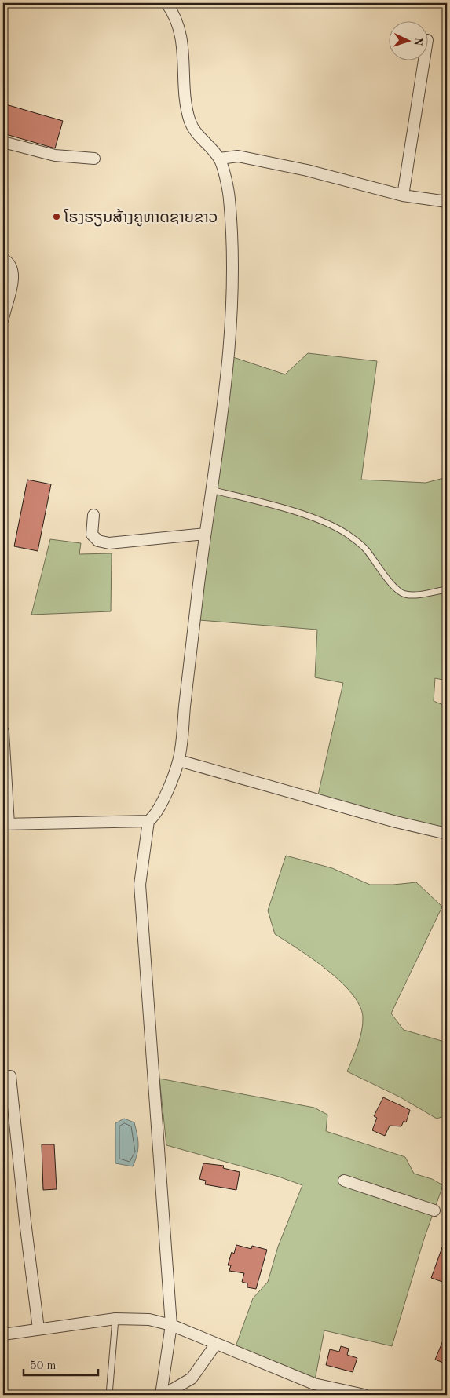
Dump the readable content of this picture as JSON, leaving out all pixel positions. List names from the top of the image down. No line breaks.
{"places":["ໂຮງຮຽນສ້າງຄູຫາດຊາຍຂາວ"],"scale_bar":"50 m","north":"right"}
